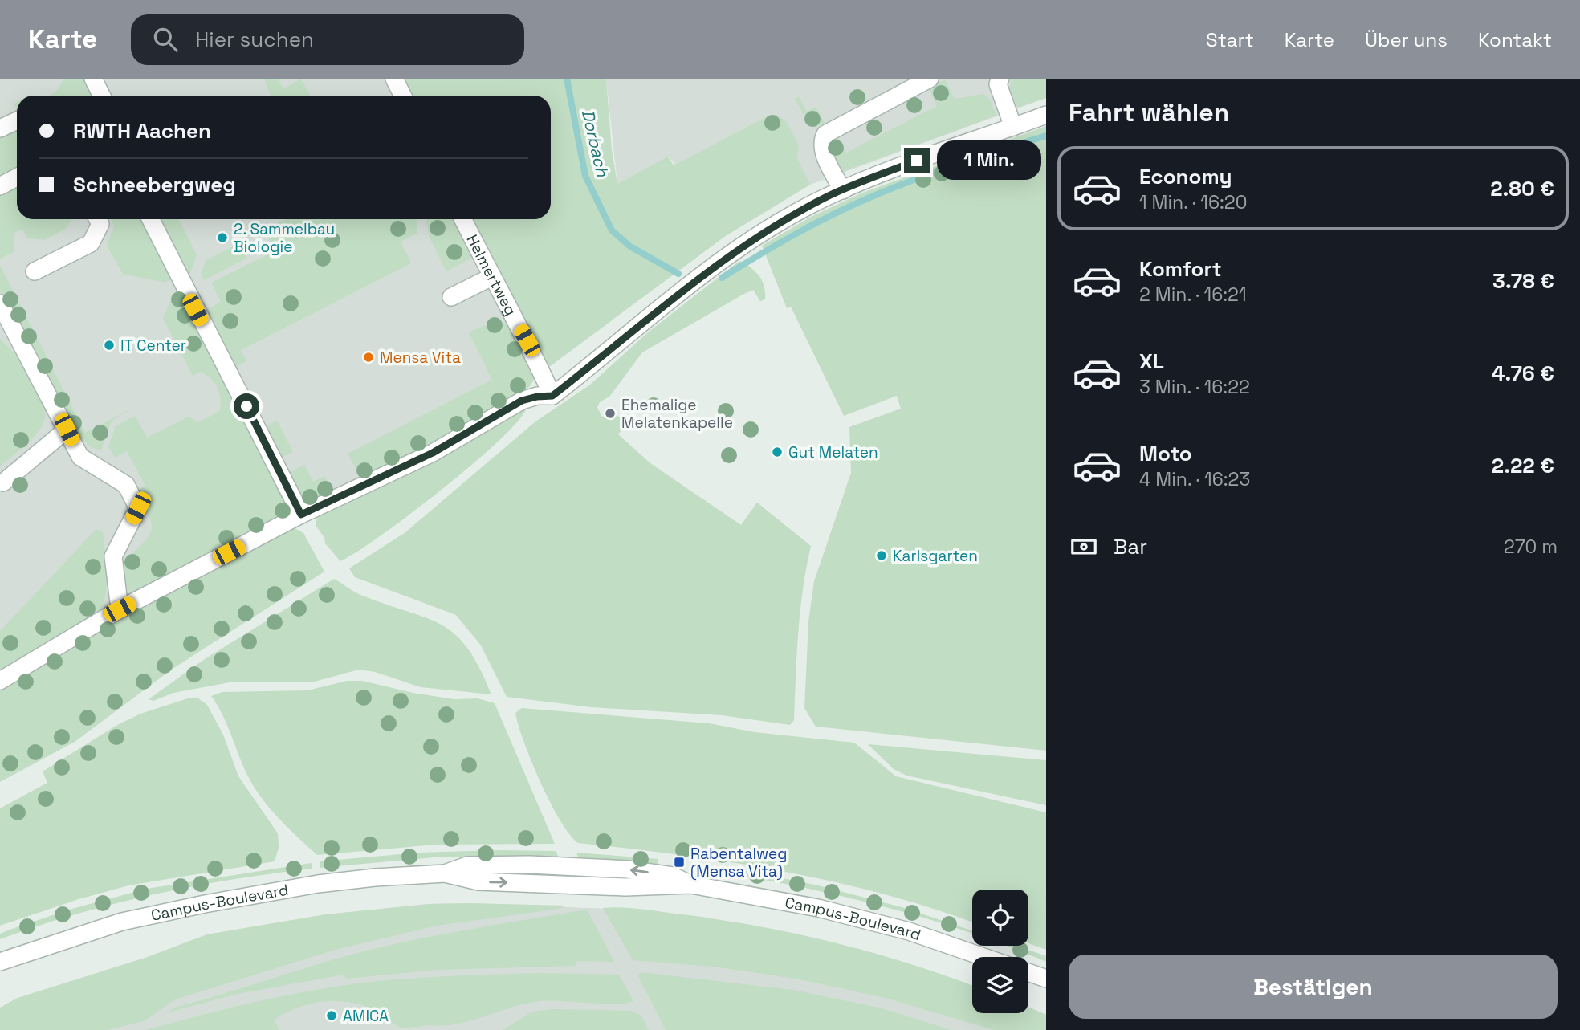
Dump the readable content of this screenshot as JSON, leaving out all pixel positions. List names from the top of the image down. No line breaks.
{"streets":{"street":["Helmertweg","Campus-Boulevard"]},"water":["Dorbach"],"places":{"other":["2. Sammelbau Biologie","IT Center","Mensa Vita","Ehemalige Melatenkapelle","Gut Melaten","Karlsgarten","AMICA"],"transit":["Rabentalweg (Mensa Vita)"]},"page":{"header":"Karte","search":"Hier suchen","nav":["Start","Karte","Über uns","Kontakt"],"heading":"Fahrt wählen","banner":["RWTH Aachen","Schneebergweg"],"bubble":"1 Min.","list":[{"name":"Economy","note":"1 Min. · 16:20","value":"2.80 €"},{"name":"Komfort","note":"2 Min. · 16:21","value":"3.78 €"},{"name":"XL","note":"3 Min. · 16:22","value":"4.76 €"},{"name":"Moto","note":"4 Min. · 16:23","value":"2.22 €"}],"pay":["Bar","270 m"],"buttons":"Bestätigen"}}
